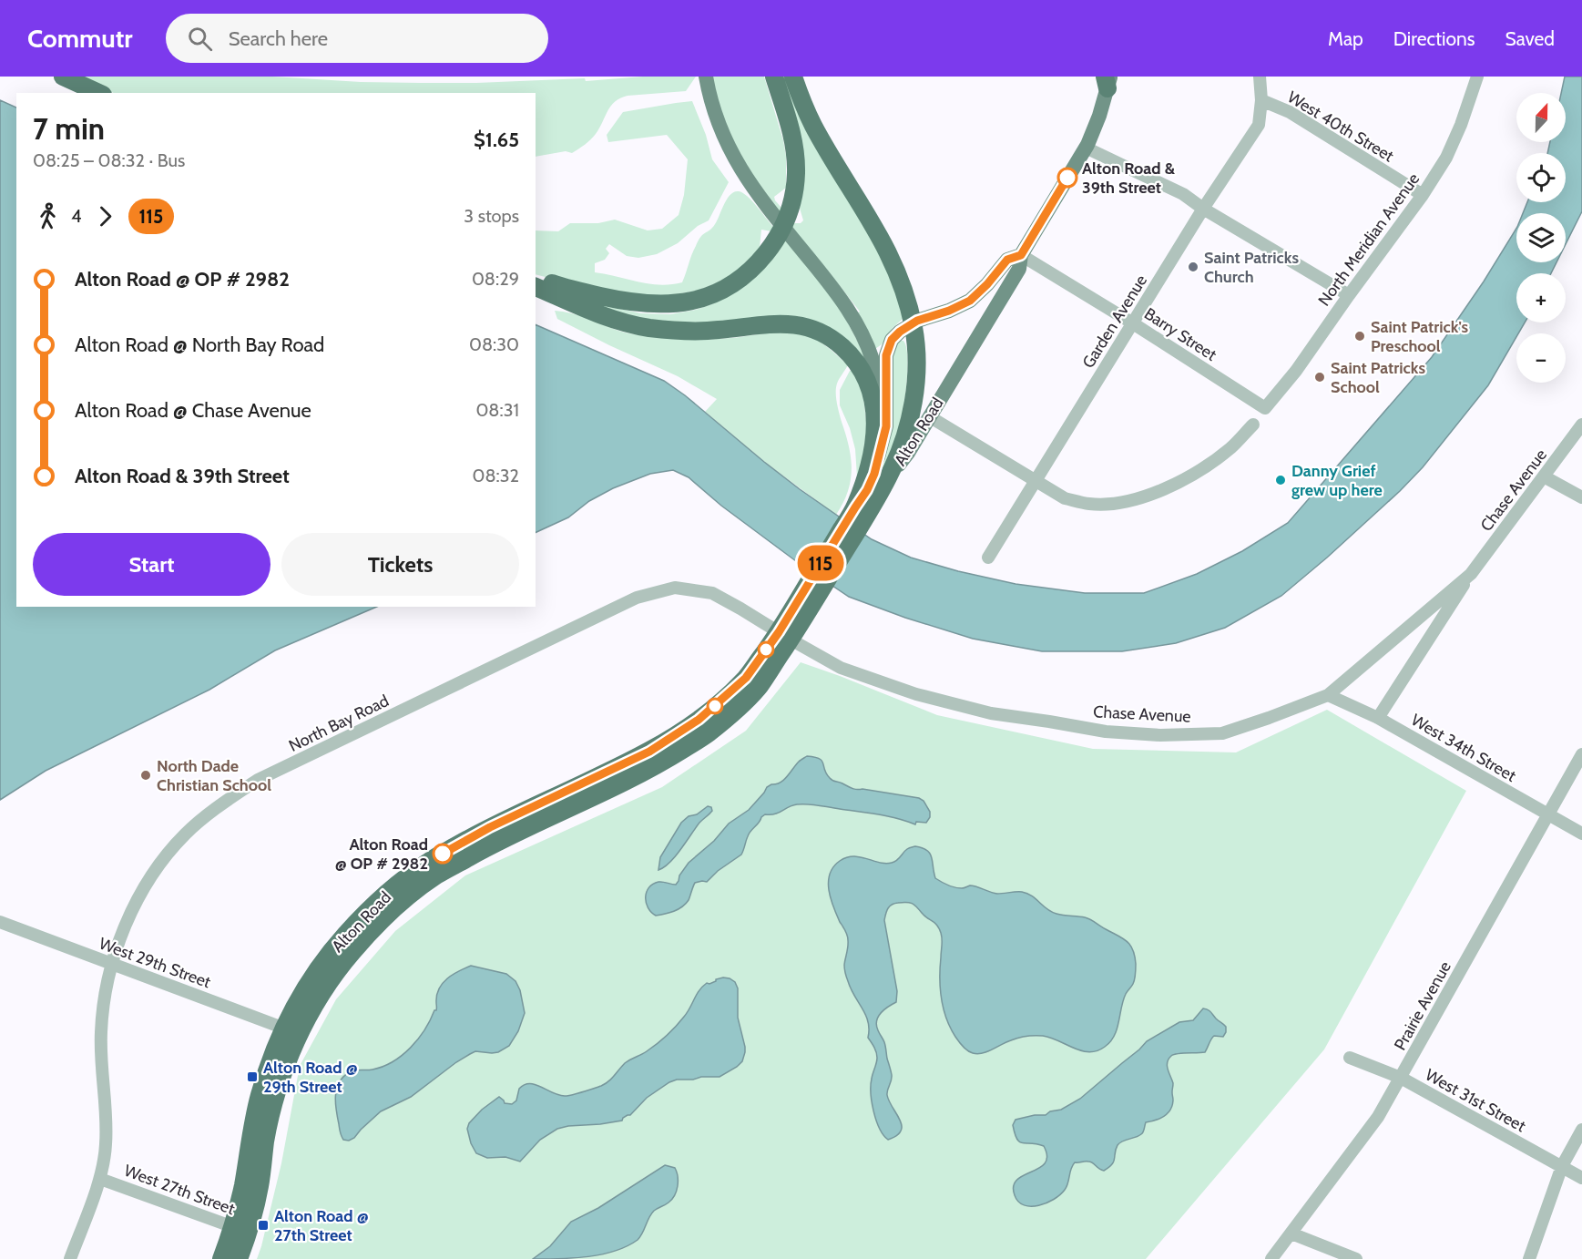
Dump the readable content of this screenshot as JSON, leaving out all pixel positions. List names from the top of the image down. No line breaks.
{"streets":{"highway":["Alton Road"],"street":["West 40th Street","North Meridian Avenue","Garden Avenue","Barry Street","Chase Avenue","North Bay Road","West 34th Street","West 29th Street","Prairie Avenue","West 31st Street","West 27th Street"]},"crossings":[["West 40th Street","North Meridian Avenue"],["West 40th Street","Garden Avenue"],["North Meridian Avenue","Barry Street"],["Garden Avenue","Barry Street"],["Barry Street","Alton Road"],["Alton Road","Chase Avenue"],["Alton Road","North Bay Road"],["Alton Road","West 29th Street"],["Alton Road","West 27th Street"],["Chase Avenue","North Bay Road"],["Chase Avenue","West 34th Street"],["North Bay Road","West 29th Street"],["North Bay Road","West 27th Street"],["West 34th Street","Prairie Avenue"],["Prairie Avenue","West 31st Street"]],"places":{"other":["Alton Road & 39th Street","Saint Patricks Church","Saint Patrick's Preschool","Saint Patricks School","Danny Grief grew up here","North Dade Christian School","Alton Road @ OP # 2982"],"transit":["Alton Road @ 29th Street","Alton Road @ 27th Street"]},"lines":["bus line 115"],"north":"top","page":{"header":"Commutr","search":"Search here","nav":["Map","Directions","Saved"],"on_map":"115","map_buttons":["+","−"],"heading":["7 min","08:25 – 08:32 · Bus","$1.65"],"legs":["4","115","3 stops"],"list":[{"name":"Alton Road @ OP # 2982","value":"08:29"},{"name":"Alton Road @ North Bay Road","value":"08:30"},{"name":"Alton Road @ Chase Avenue","value":"08:31"},{"name":"Alton Road & 39th Street","value":"08:32"}],"buttons":["Start","Tickets"]}}
